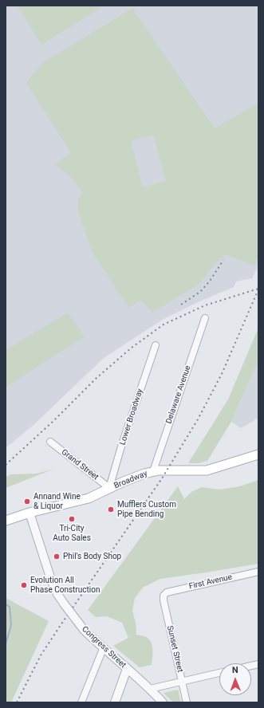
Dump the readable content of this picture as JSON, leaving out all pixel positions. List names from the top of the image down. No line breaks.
{"streets":{"main road":["Broadway"],"street":["Delaware Avenue","Lower Broadway","Grand Street","First Avenue","Congress Street","Sunset Street"]},"crossings":[["Delaware Avenue","Broadway"],["Lower Broadway","Grand Street"],["Lower Broadway","Broadway"],["Grand Street","Broadway"],["Broadway","Congress Street"],["First Avenue","Sunset Street"]],"places":["Annand Wine & Liquor","Mufflers Custom Pipe Bending","Tri-City Auto Sales","Phil's Body Shop","Evolution All Phase Construction"],"north":"top"}
